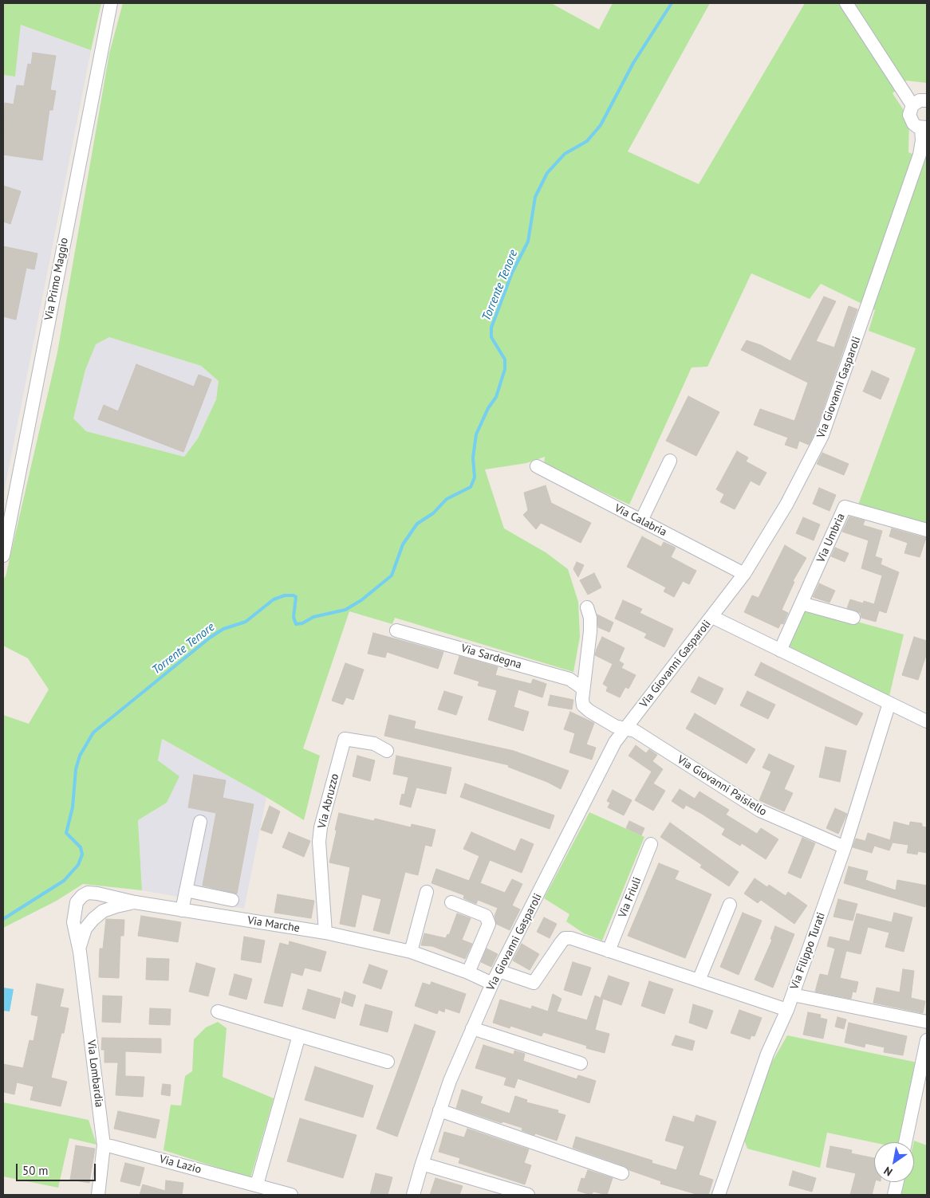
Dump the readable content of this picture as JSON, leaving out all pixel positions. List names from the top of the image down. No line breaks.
{"streets":{"street":["Via Primo Maggio","Via Giovanni Gasparoli","Via Calabria","Via Umbria","Via Sardegna","Via Giovanni Paisiello","Via Abruzzo","Via Friuli","Via Marche","Via Filippo Turati","Via Lombardia","Via Lazio"]},"crossings":[["Via Giovanni Gasparoli","Via Calabria"],["Via Giovanni Gasparoli","Via Giovanni Paisiello"],["Via Giovanni Gasparoli","Via Marche"],["Via Giovanni Paisiello","Via Filippo Turati"],["Via Abruzzo","Via Marche"],["Via Marche","Via Lombardia"],["Via Lombardia","Via Lazio"]],"water":["Torrente Tenore"],"scale_bar":"50 m","north":"bottom left"}
